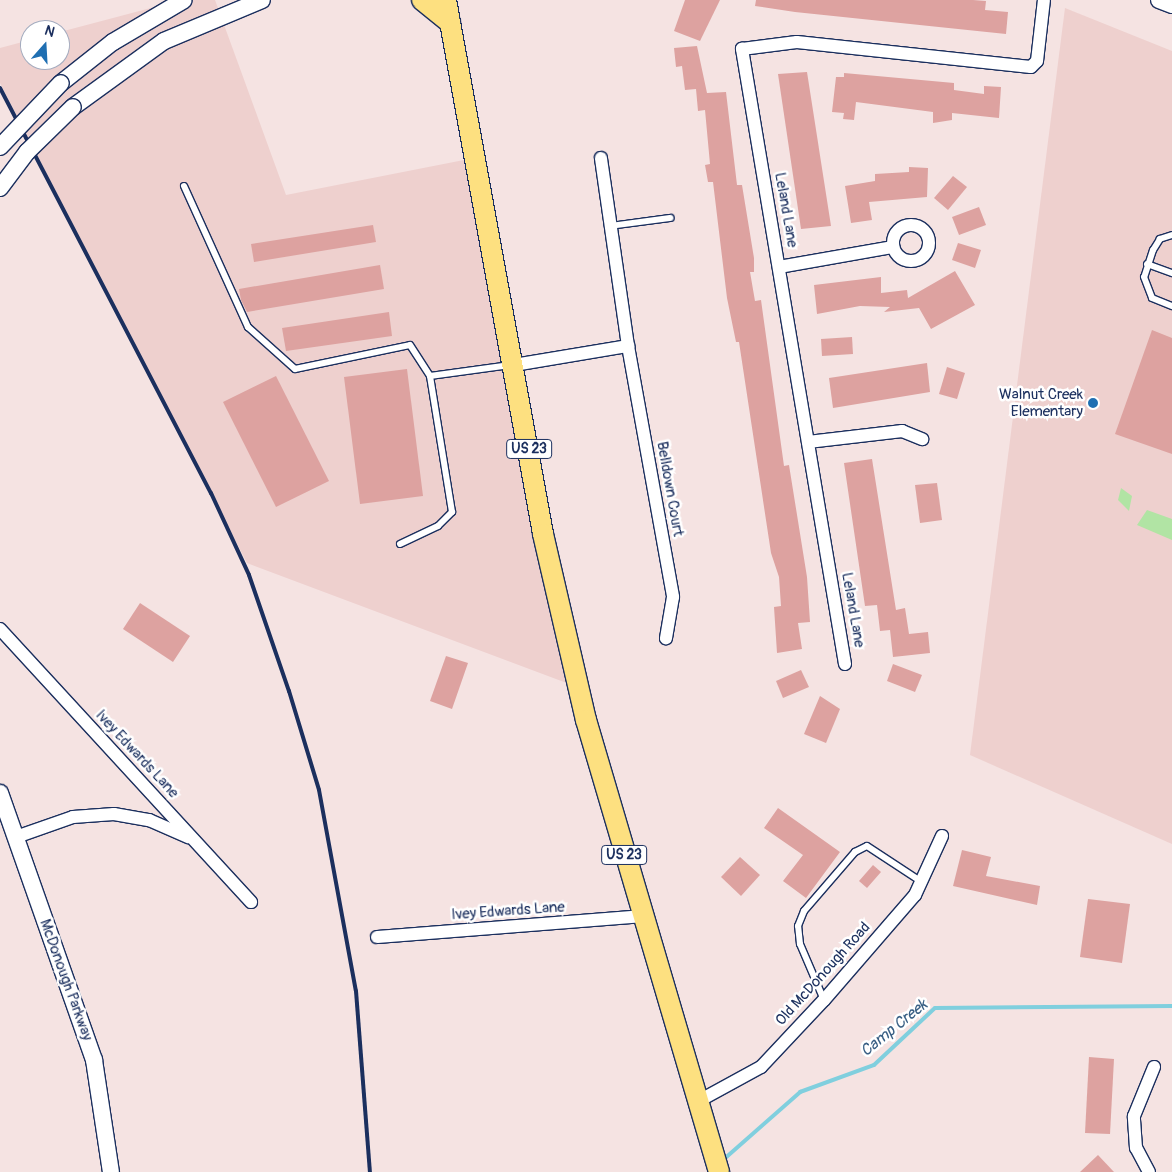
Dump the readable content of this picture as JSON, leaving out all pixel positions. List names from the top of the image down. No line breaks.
{"streets":{"main road":["US 23"],"street":["Leland Lane","Belldown Court","Ivey Edwards Lane","Old McDonough Road","McDonough Parkway"]},"crossings":[["US 23","Ivey Edwards Lane"],["US 23","Old McDonough Road"]],"water":["Camp Creek"],"places":["Walnut Creek Elementary"],"north":"top"}
